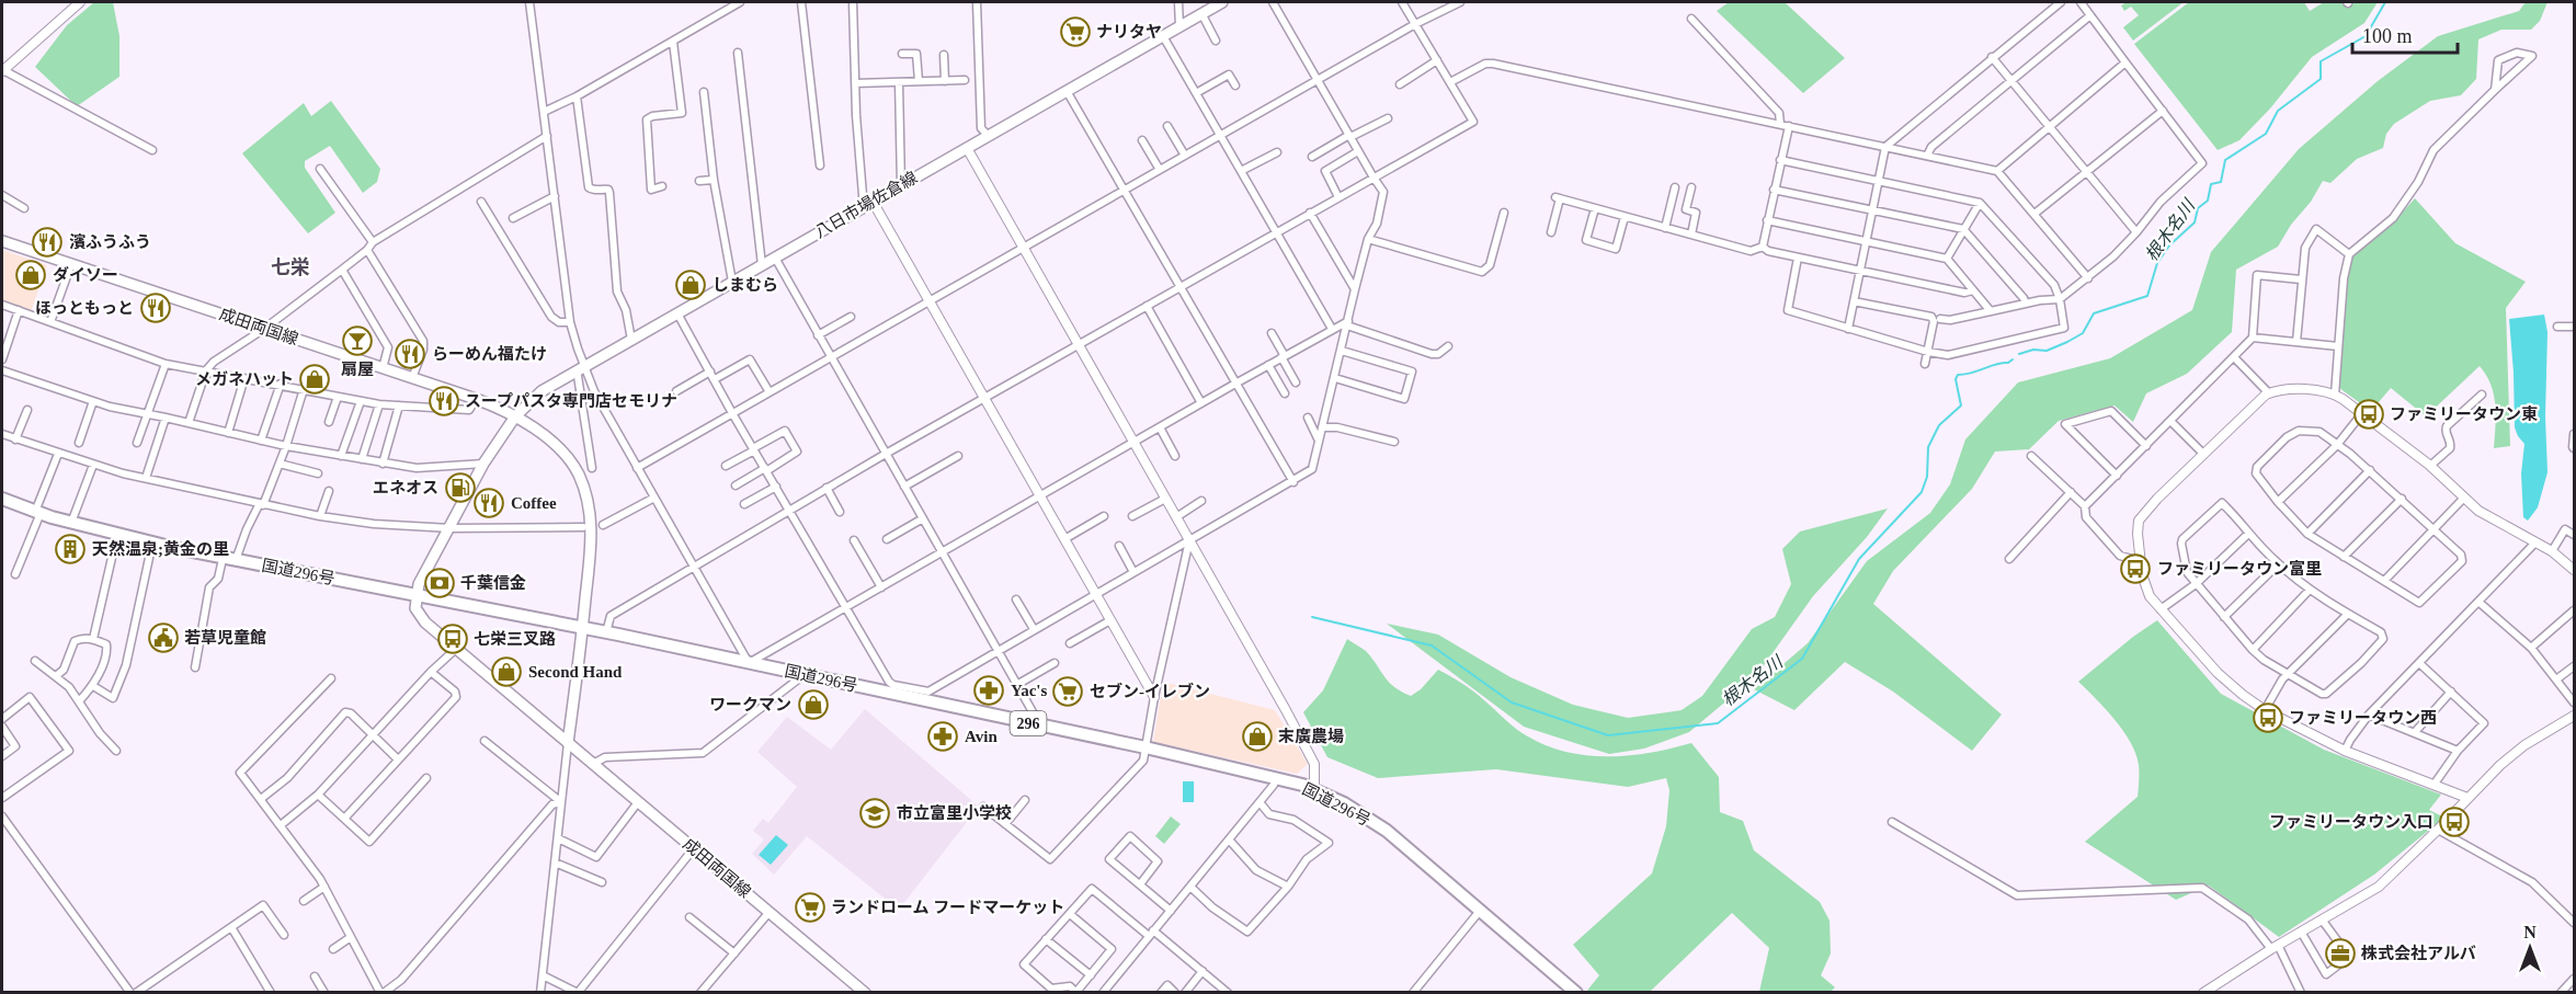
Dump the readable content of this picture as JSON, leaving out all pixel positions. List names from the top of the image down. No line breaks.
{"streets":{"highway":["国道296号","296"],"main road":["八日市場佐倉線","成田両国線"]},"crossings":[["八日市場佐倉線","成田両国線"],["成田両国線","国道296号"]],"districts":["七栄"],"water":["根木名川"],"places":{"supermarket":["ナリタヤ","セブン-イレブン","ランドローム フードマーケット"],"restaurant":["濱ふうふう","ほっともっと","らーめん福たけ","スープパスタ専門店セモリナ","Coffee"],"shop":["ダイソー","しまむら","メガネハット","Second Hand","ワークマン","末廣農場"],"bar":["扇屋"],"bus stop":["ファミリータウン東","ファミリータウン富里","七栄三叉路","ファミリータウン西","ファミリータウン入口"],"fuel station":["エネオス"],"building":["天然温泉;黄金の里"],"bank":["千葉信金"],"public building":["若草児童館"],"pharmacy":["Yac's","Avin"],"school or university":["市立富里小学校"],"office":["株式会社アルバ"]},"scale_bar":"100 m","north":"top"}
